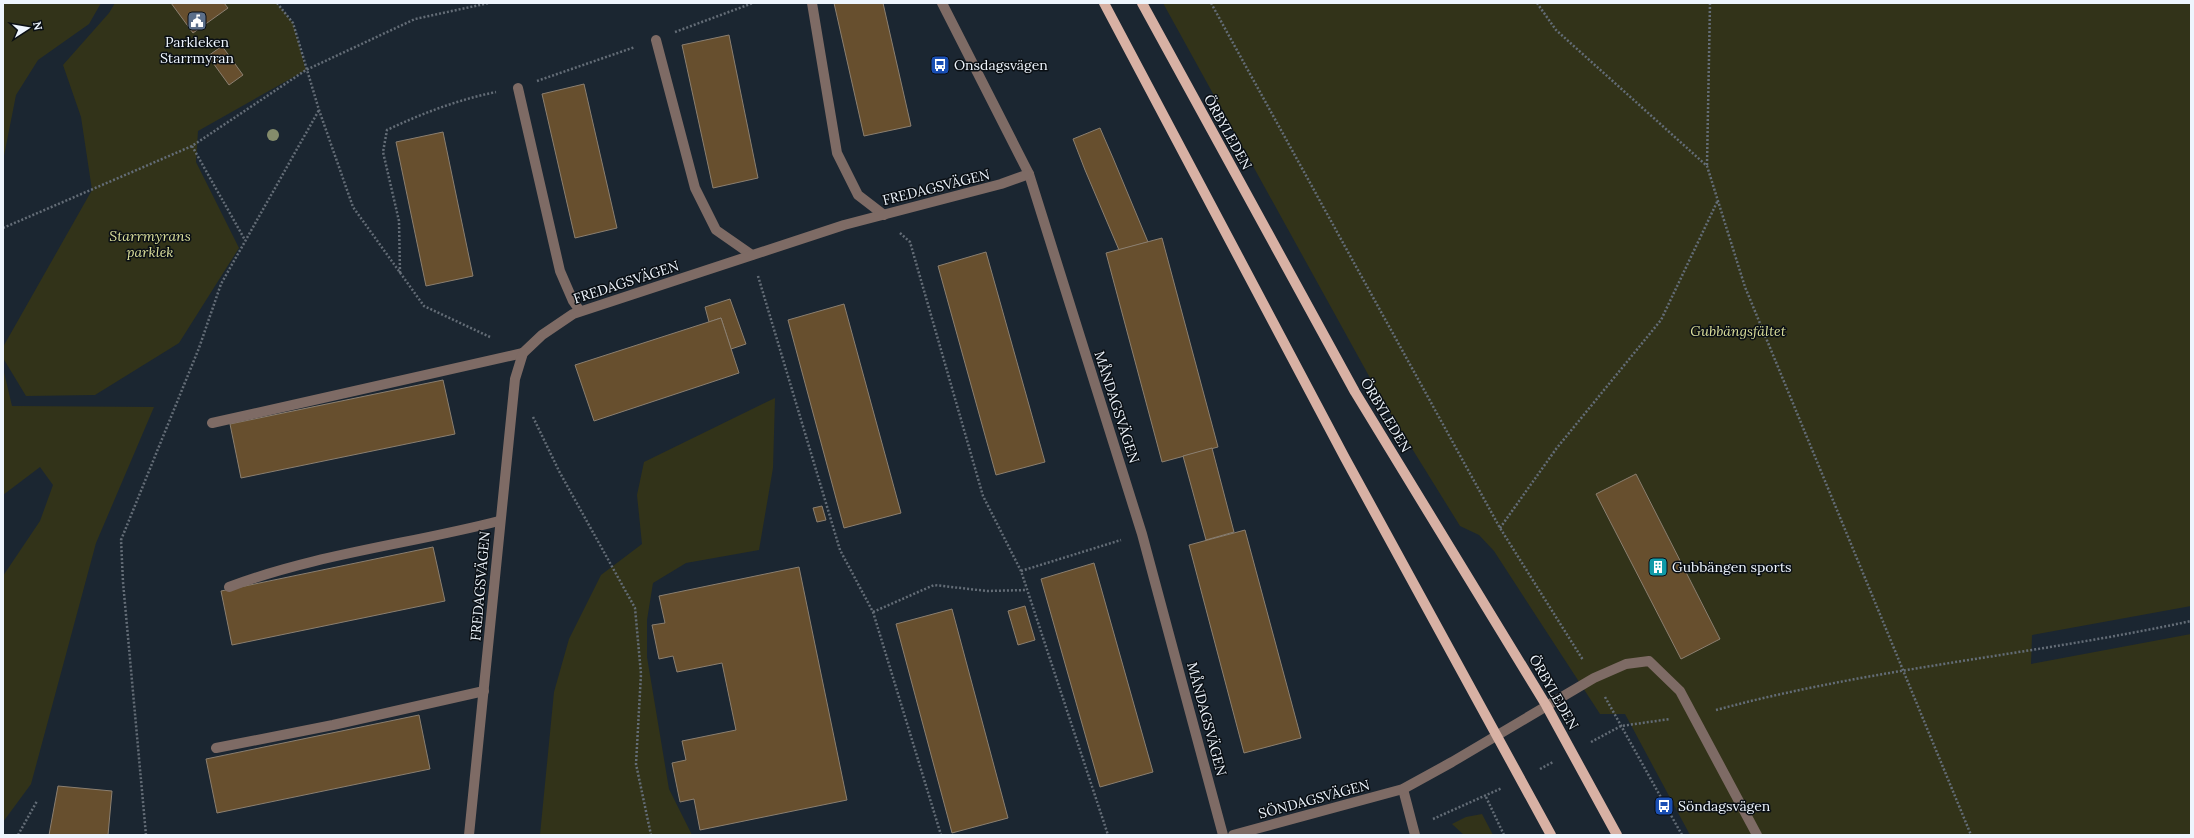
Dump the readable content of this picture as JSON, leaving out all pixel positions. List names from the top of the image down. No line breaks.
{"streets":{"main road":["ÖRBYLEDEN"],"street":["FREDAGSVÄGEN","MÅNDAGSVÄGEN","SÖNDAGSVÄGEN"]},"crossings":[["ÖRBYLEDEN","SÖNDAGSVÄGEN"],["FREDAGSVÄGEN","MÅNDAGSVÄGEN"]],"parks":["Starrmyrans parklek","Gubbängsfältet"],"places":{"public building":["Parkleken Starrmyran"],"bus stop":["Onsdagsvägen","Söndagsvägen"],"building":["Gubbängen sports"]},"north":"right"}
